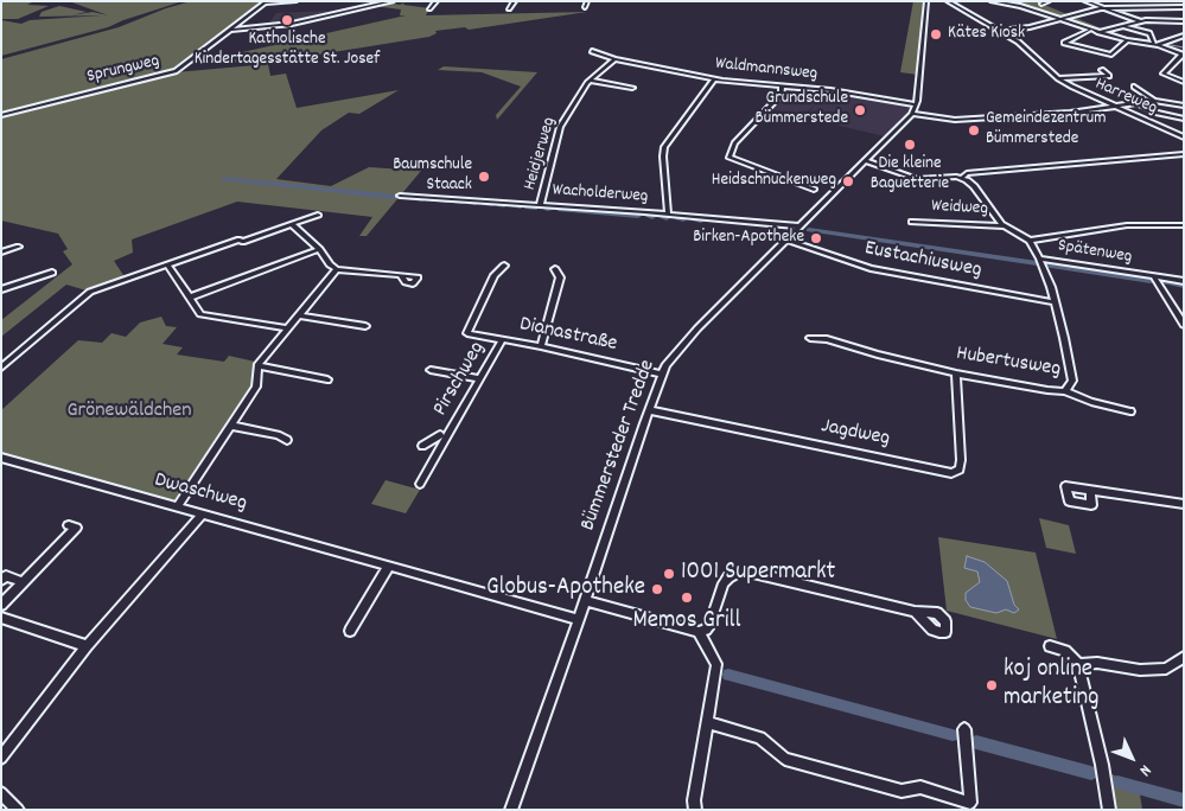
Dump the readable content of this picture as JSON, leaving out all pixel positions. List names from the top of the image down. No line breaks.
{"streets":{"street":["Sprungweg","Waldmannsweg","Harreweg","Heidjerweg","Wacholderweg","Weidweg","Spätenweg","Eustachiusweg","Dianastraße","Hubertusweg","Pirschweg","Jagdweg","Bümmersteder Tredde","Dwaschweg"]},"crossings":[["Waldmannsweg","Heidjerweg"],["Waldmannsweg","Bümmersteder Tredde"],["Heidjerweg","Wacholderweg"],["Wacholderweg","Bümmersteder Tredde"],["Weidweg","Spätenweg"],["Spätenweg","Hubertusweg"],["Eustachiusweg","Hubertusweg"],["Eustachiusweg","Bümmersteder Tredde"],["Dianastraße","Pirschweg"],["Dianastraße","Bümmersteder Tredde"],["Hubertusweg","Jagdweg"],["Jagdweg","Bümmersteder Tredde"],["Bümmersteder Tredde","Dwaschweg"]],"parks":["Grönewäldchen"],"places":["Katholische Kindertagesstätte St. Josef","Kätes Kiosk","Grundschule Bümmerstede","Gemeindezentrum Bümmerstede","Die kleine Baguetterie","Baumschule Staack","Heidschnuckenweg","Birken-Apotheke","1001 Supermarkt","Globus-Apotheke","Memos Grill","koj online marketing"],"north":"bottom right"}
